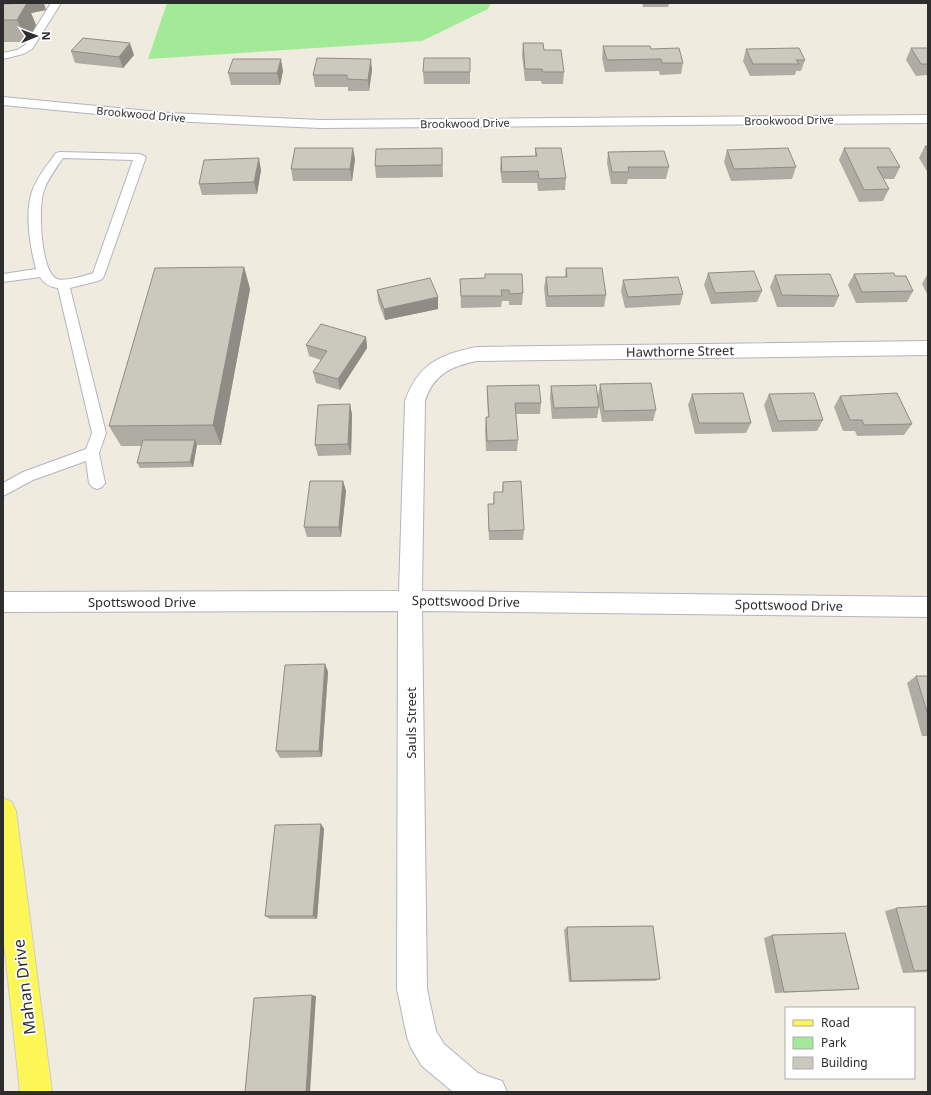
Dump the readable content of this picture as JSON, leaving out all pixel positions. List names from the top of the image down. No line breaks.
{"streets":{"main road":["Mahan Drive"],"street":["Brookwood Drive","Hawthorne Street","Spottswood Drive","Sauls Street"]},"crossings":[["Hawthorne Street","Sauls Street"],["Spottswood Drive","Sauls Street"]],"legend":["Road","Park","Building"],"north":"right"}
